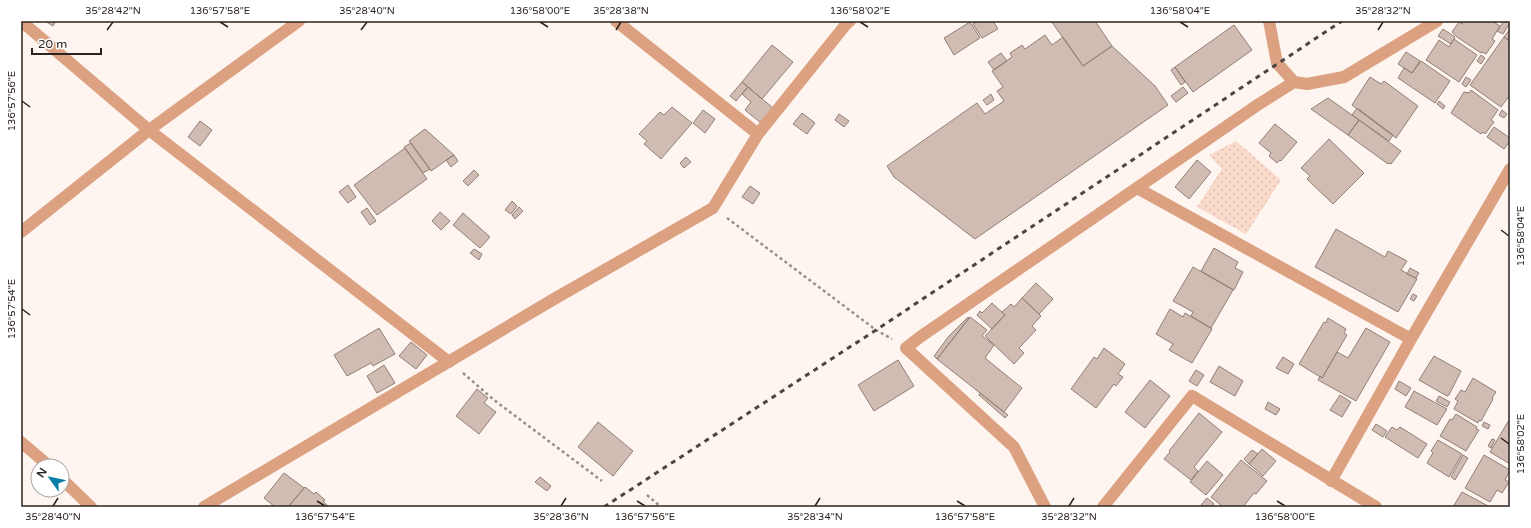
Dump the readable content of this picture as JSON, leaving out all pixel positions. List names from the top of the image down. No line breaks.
{"scale_bar":"20 m","north":"top left","coordinates":["35°28'42\"N","136°57'58\"E","35°28'40\"N","136°58'00\"E","35°28'38\"N","136°58'02\"E","136°58'04\"E","35°28'32\"N","136°57'56\"E","136°57'54\"E","35°28'36\"N","35°28'34\"N"]}
